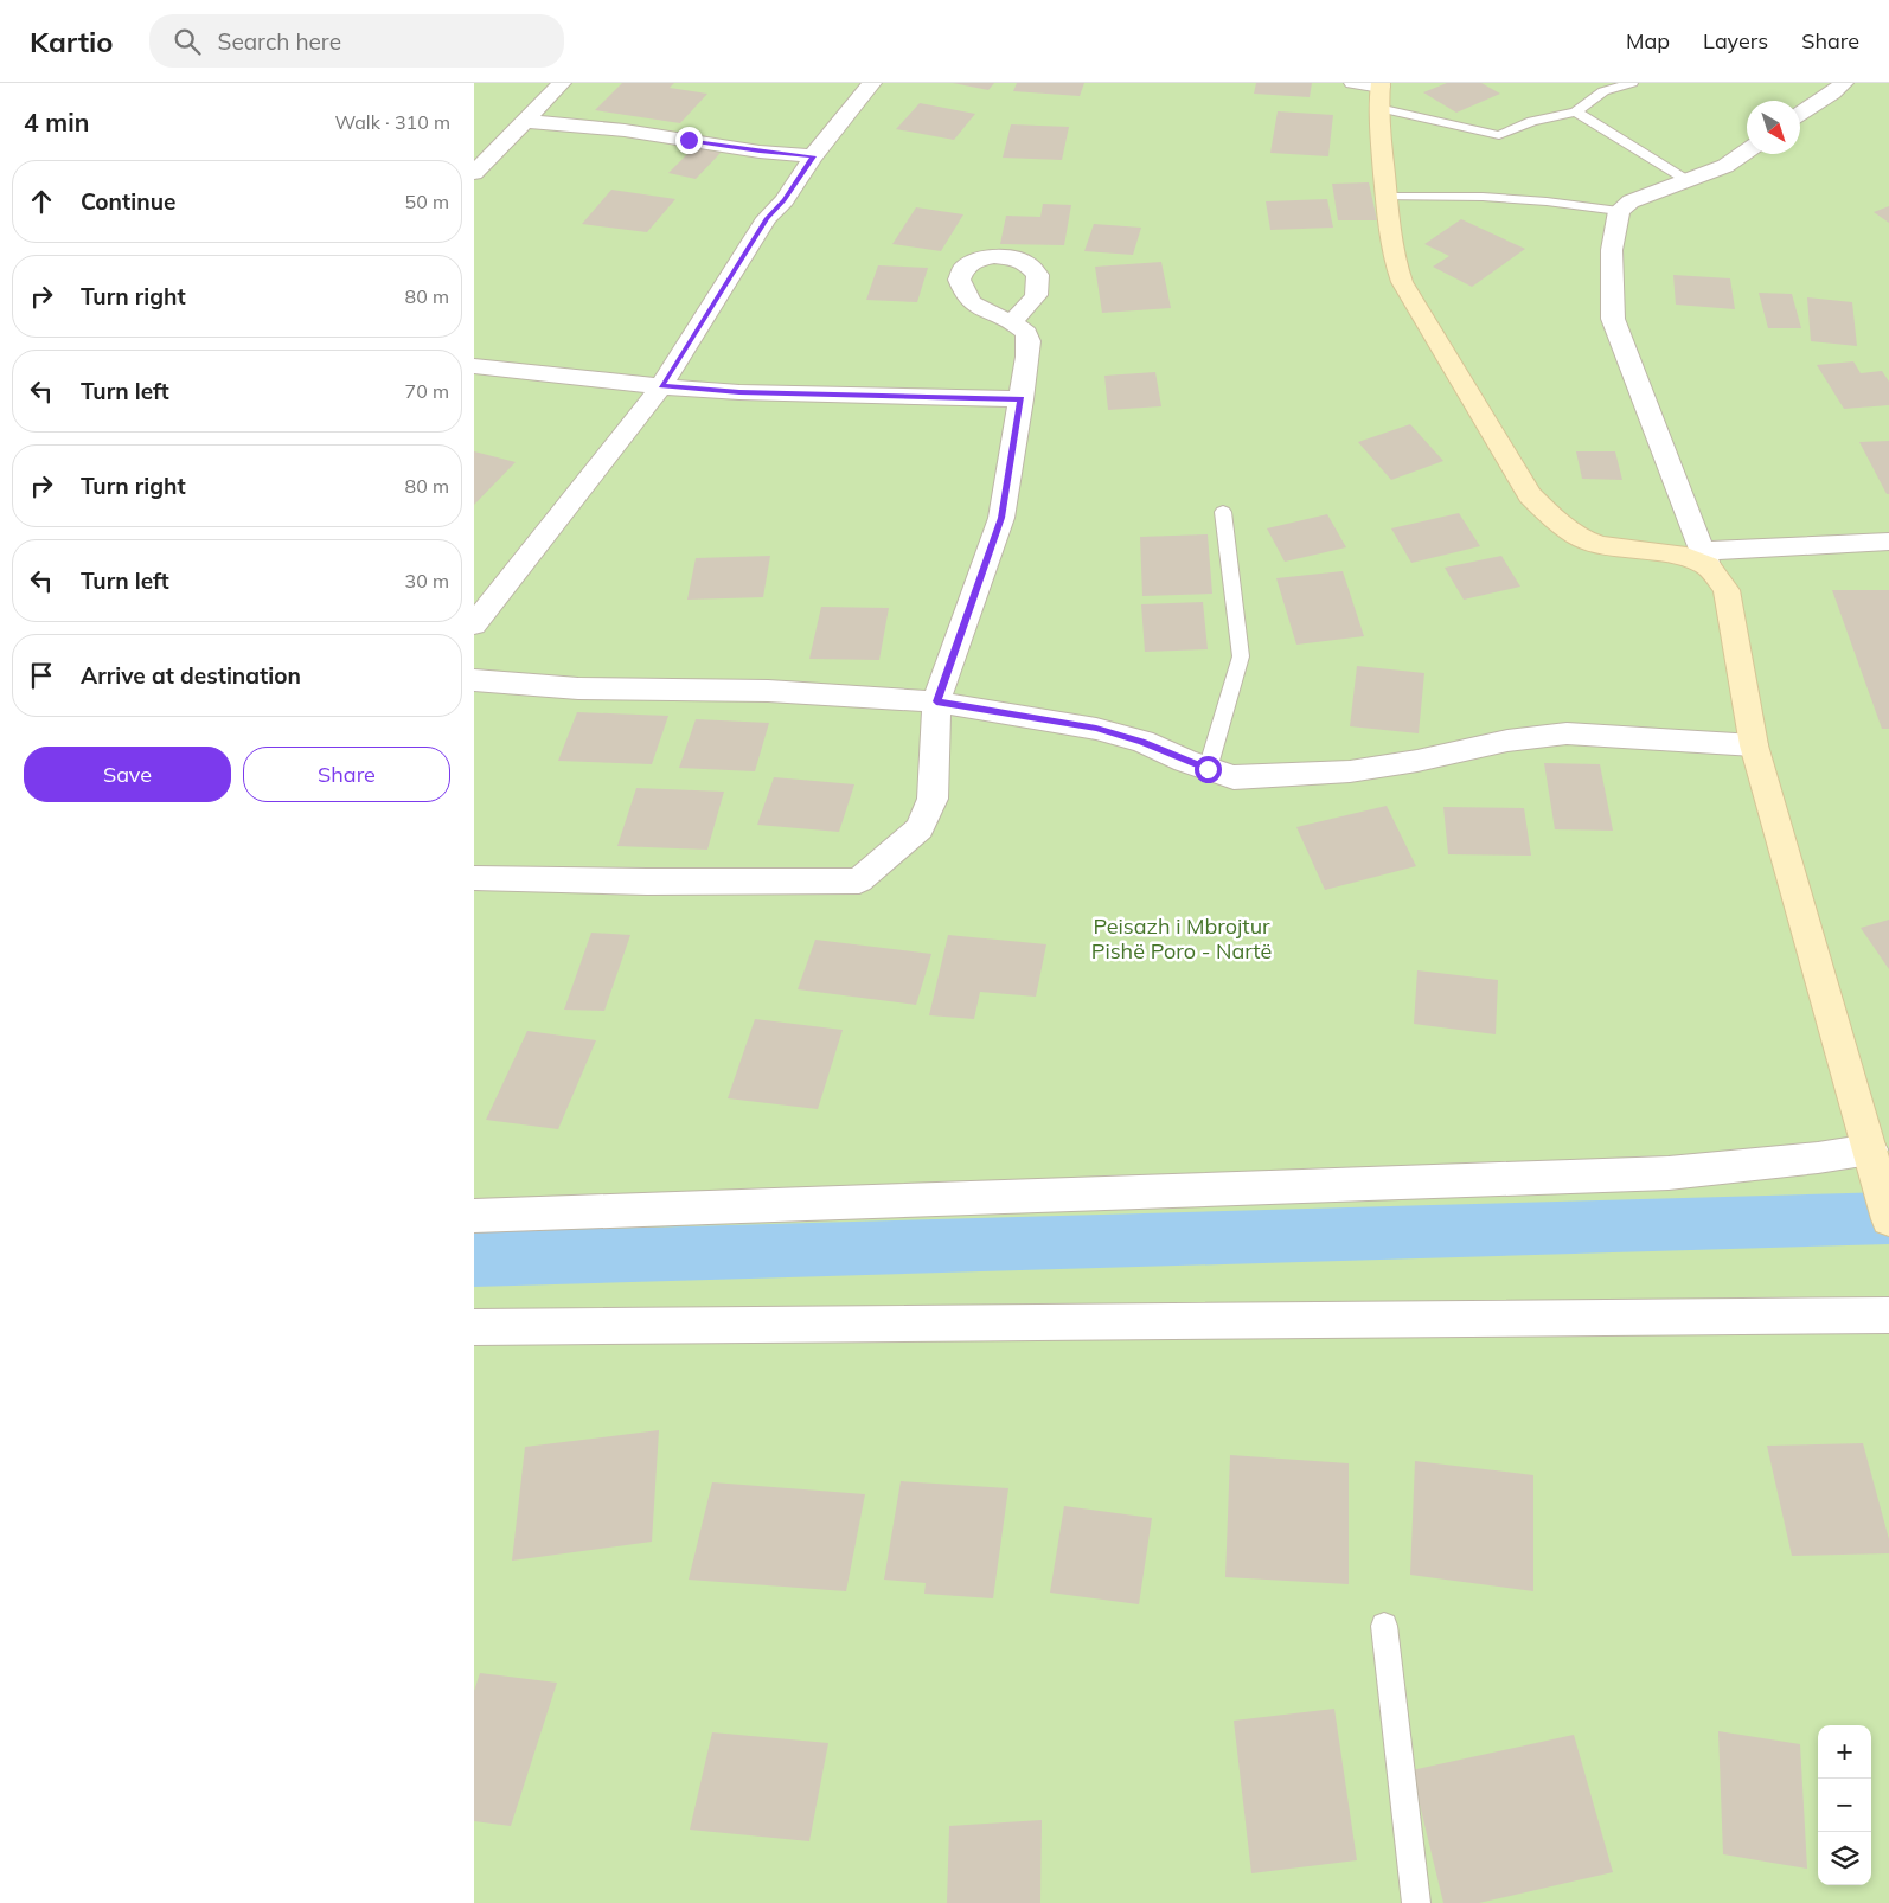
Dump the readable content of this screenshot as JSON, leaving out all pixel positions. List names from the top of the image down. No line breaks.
{"parks":["Peisazh i Mbrojtur Pishë Poro - Nartë"],"north":"bottom right","page":{"header":"Kartio","search":"Search here","nav":["Map","Layers","Share"],"heading":["4 min","Walk · 310 m"],"list":[["Continue","50 m"],["Turn right","80 m"],["Turn left","70 m"],["Turn right","80 m"],["Turn left","30 m"],"Arrive at destination"],"buttons":["Save","Share"],"map_buttons":["+","−"]}}
